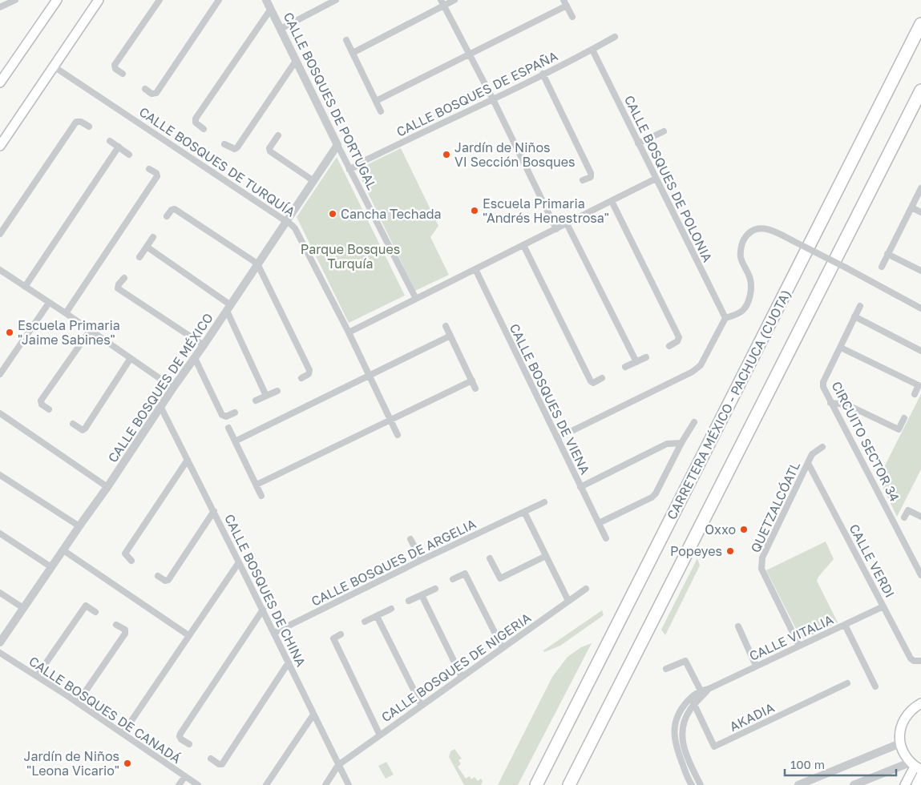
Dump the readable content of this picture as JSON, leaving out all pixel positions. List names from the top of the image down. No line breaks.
{"streets":{"highway":["CARRETERA MÉXICO - PACHUCA (CUOTA)"],"street":["CALLE BOSQUES DE ESPAÑA","CALLE BOSQUES DE PORTUGAL","CALLE BOSQUES DE TURQUÍA","CALLE BOSQUES DE POLONIA","CALLE BOSQUES DE MÉXICO","CALLE BOSQUES DE VIENA","CIRCUITO SECTOR 34","QUETZALCÓATL","CALLE VERDI","CALLE BOSQUES DE ARGELIA","CALLE BOSQUES DE CHINA","CALLE VITALIA","CALLE BOSQUES DE NIGERIA","CALLE BOSQUES DE CANADÁ","AKADIA"]},"crossings":[["CALLE BOSQUES DE ESPAÑA","CALLE BOSQUES DE PORTUGAL"],["CALLE BOSQUES DE ESPAÑA","CALLE BOSQUES DE POLONIA"],["CALLE BOSQUES DE PORTUGAL","CALLE BOSQUES DE MÉXICO"],["CALLE BOSQUES DE TURQUÍA","CALLE BOSQUES DE MÉXICO"],["CALLE BOSQUES DE MÉXICO","CALLE BOSQUES DE CHINA"],["QUETZALCÓATL","CALLE VERDI"],["QUETZALCÓATL","CALLE VITALIA"],["CALLE VERDI","CALLE VITALIA"],["CALLE BOSQUES DE ARGELIA","CALLE BOSQUES DE CHINA"],["CALLE BOSQUES DE CHINA","CALLE BOSQUES DE NIGERIA"],["CALLE VITALIA","AKADIA"]],"parks":["Parque Bosques Turquía"],"places":["Jardín de Niños VI Sección Bosques","Escuela Primaria \"Andrés Henestrosa\"","Cancha Techada","Escuela Primaria \"Jaime Sabines\"","Oxxo","Popeyes","Jardín de Niños \"Leona Vicario\""],"scale_bar":"100 m"}
